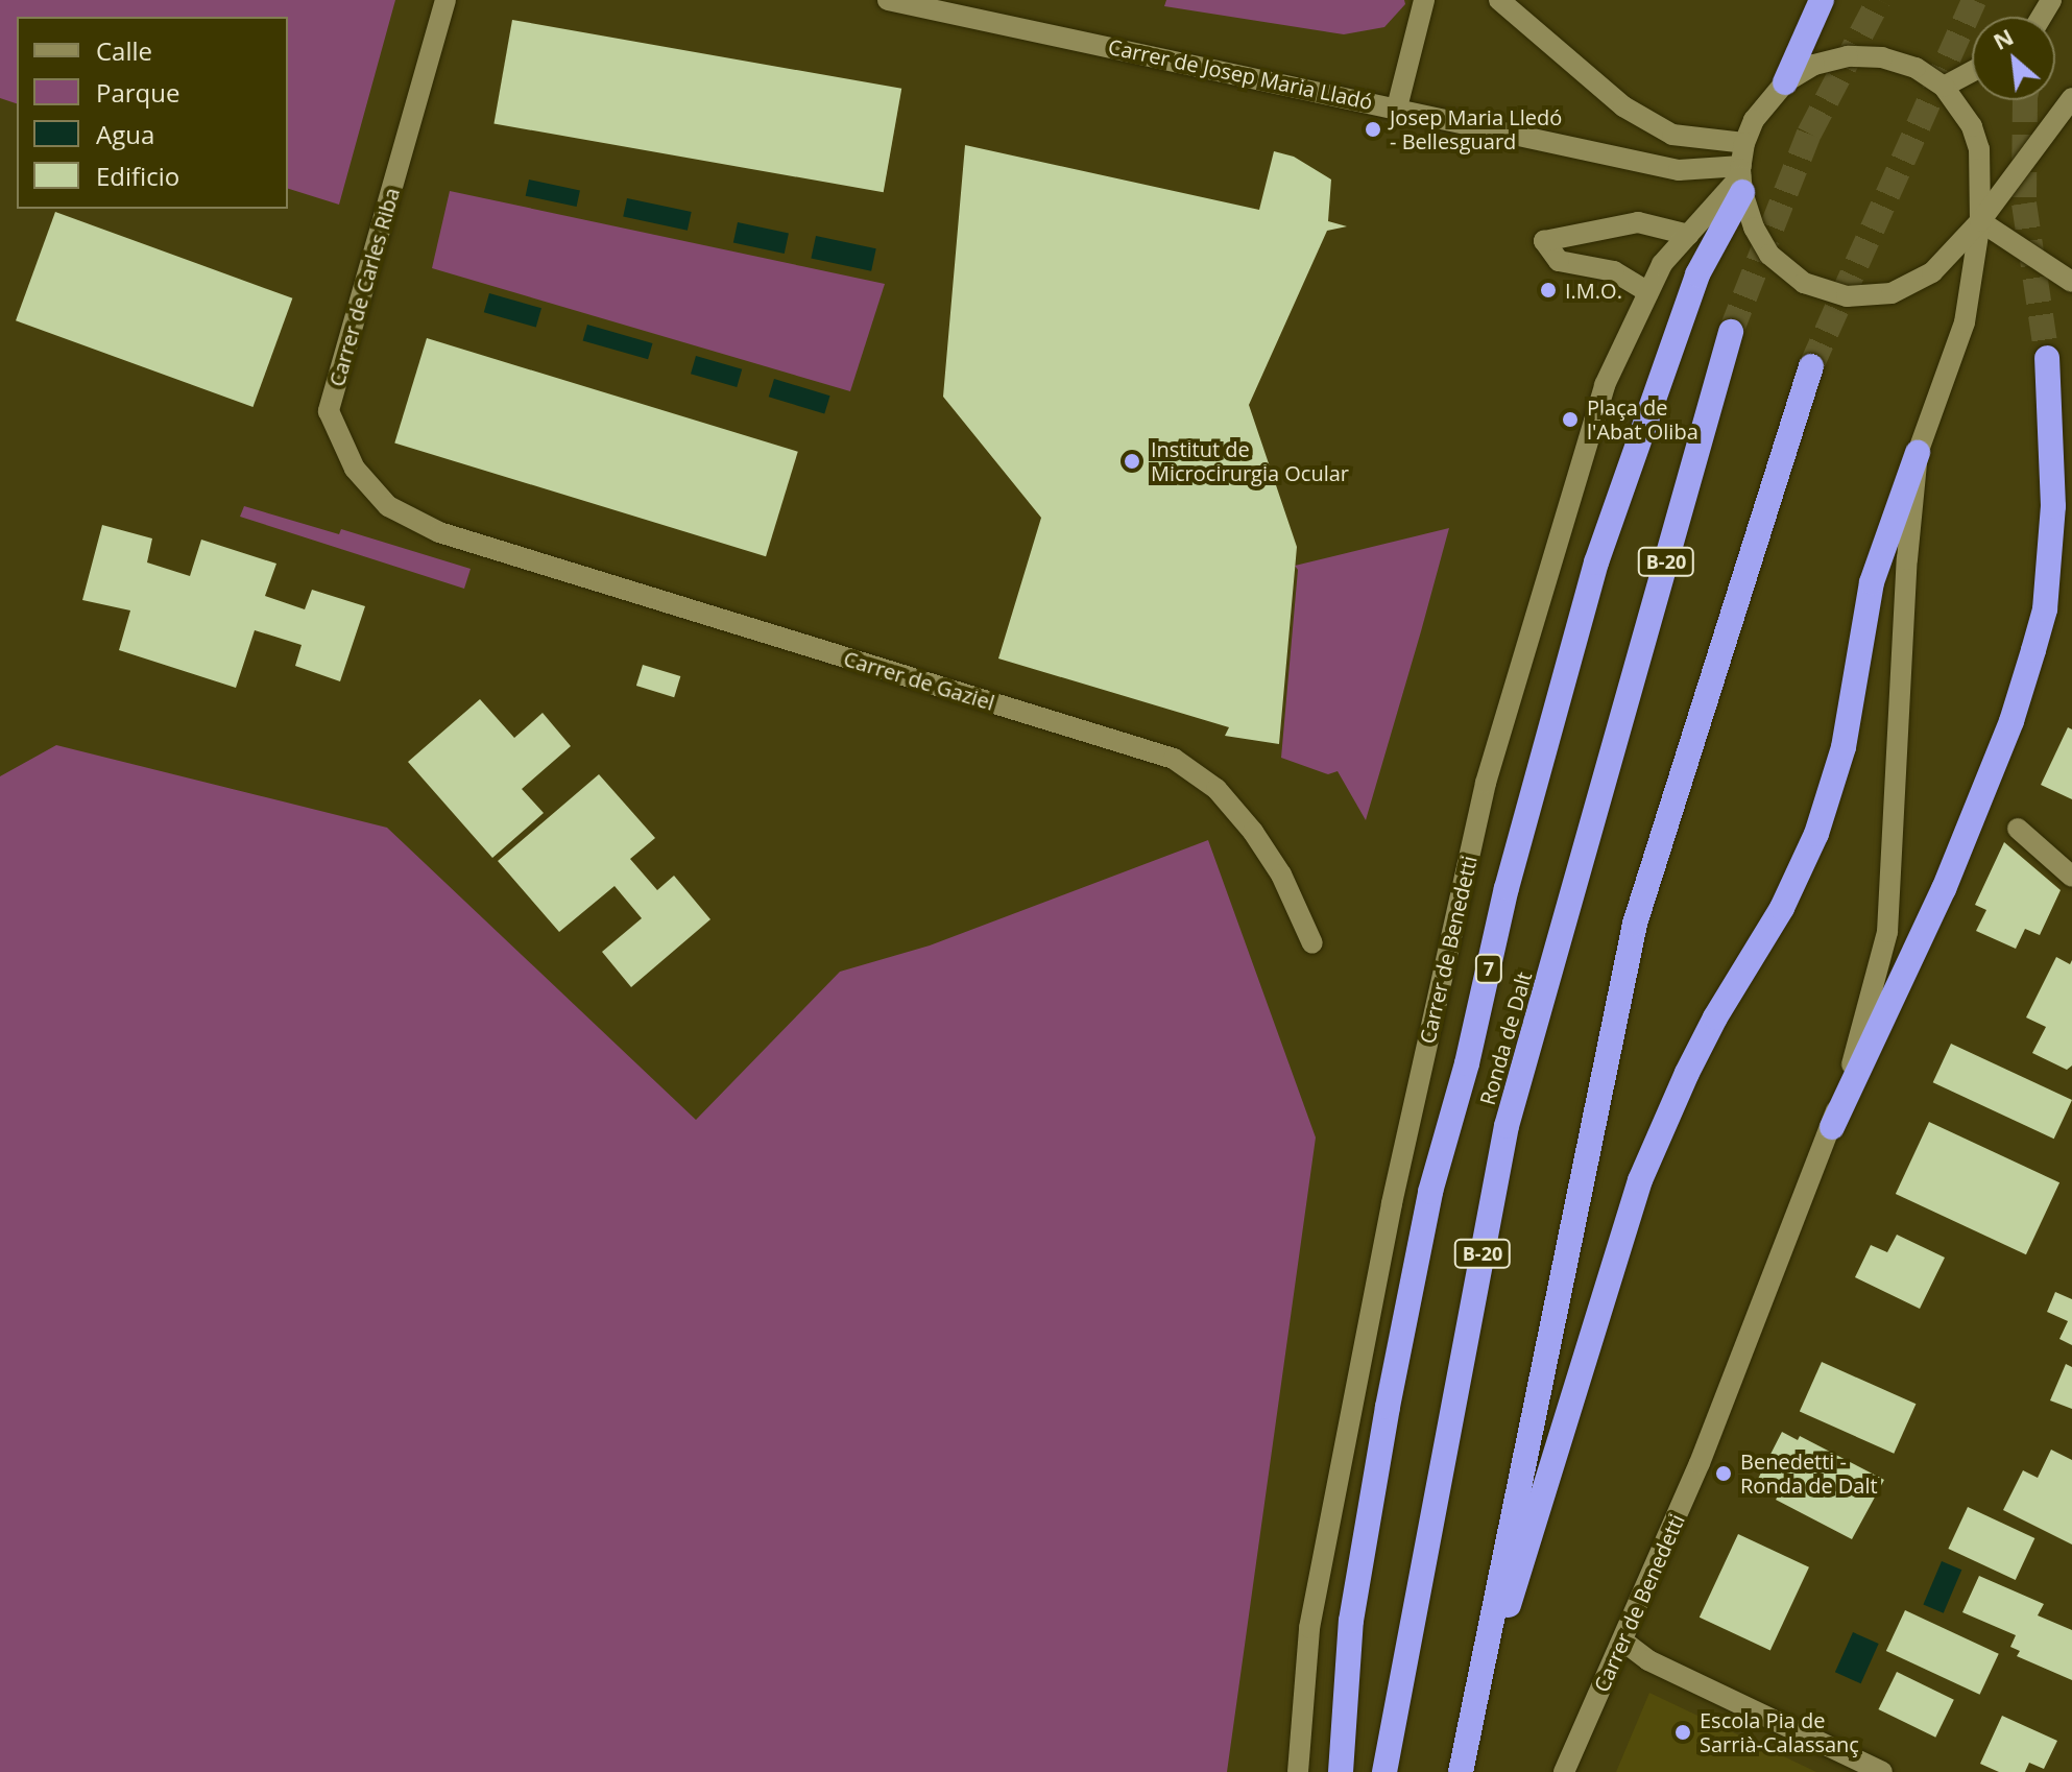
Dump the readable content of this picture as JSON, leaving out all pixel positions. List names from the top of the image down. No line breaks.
{"streets":{"highway":["B-20","7","Ronda de Dalt"],"street":["Carrer de Josep Maria Lladó","Carrer de Carles Riba","Carrer de Gaziel","Carrer de Benedetti"]},"crossings":[["Carrer de Josep Maria Lladó","Carrer de Benedetti"],["Carrer de Josep Maria Lladó","7"],["Carrer de Carles Riba","Carrer de Gaziel"],["Carrer de Benedetti","7"]],"places":["Josep Maria Lledó - Bellesguard","I.M.O.","Plaça de l'Abat Oliba","Institut de Microcirurgia Ocular","Benedetti - Ronda de Dalt","Escola Pia de Sarrià-Calassanç"],"legend":["Calle","Parque","Agua","Edificio"],"north":"top left"}
